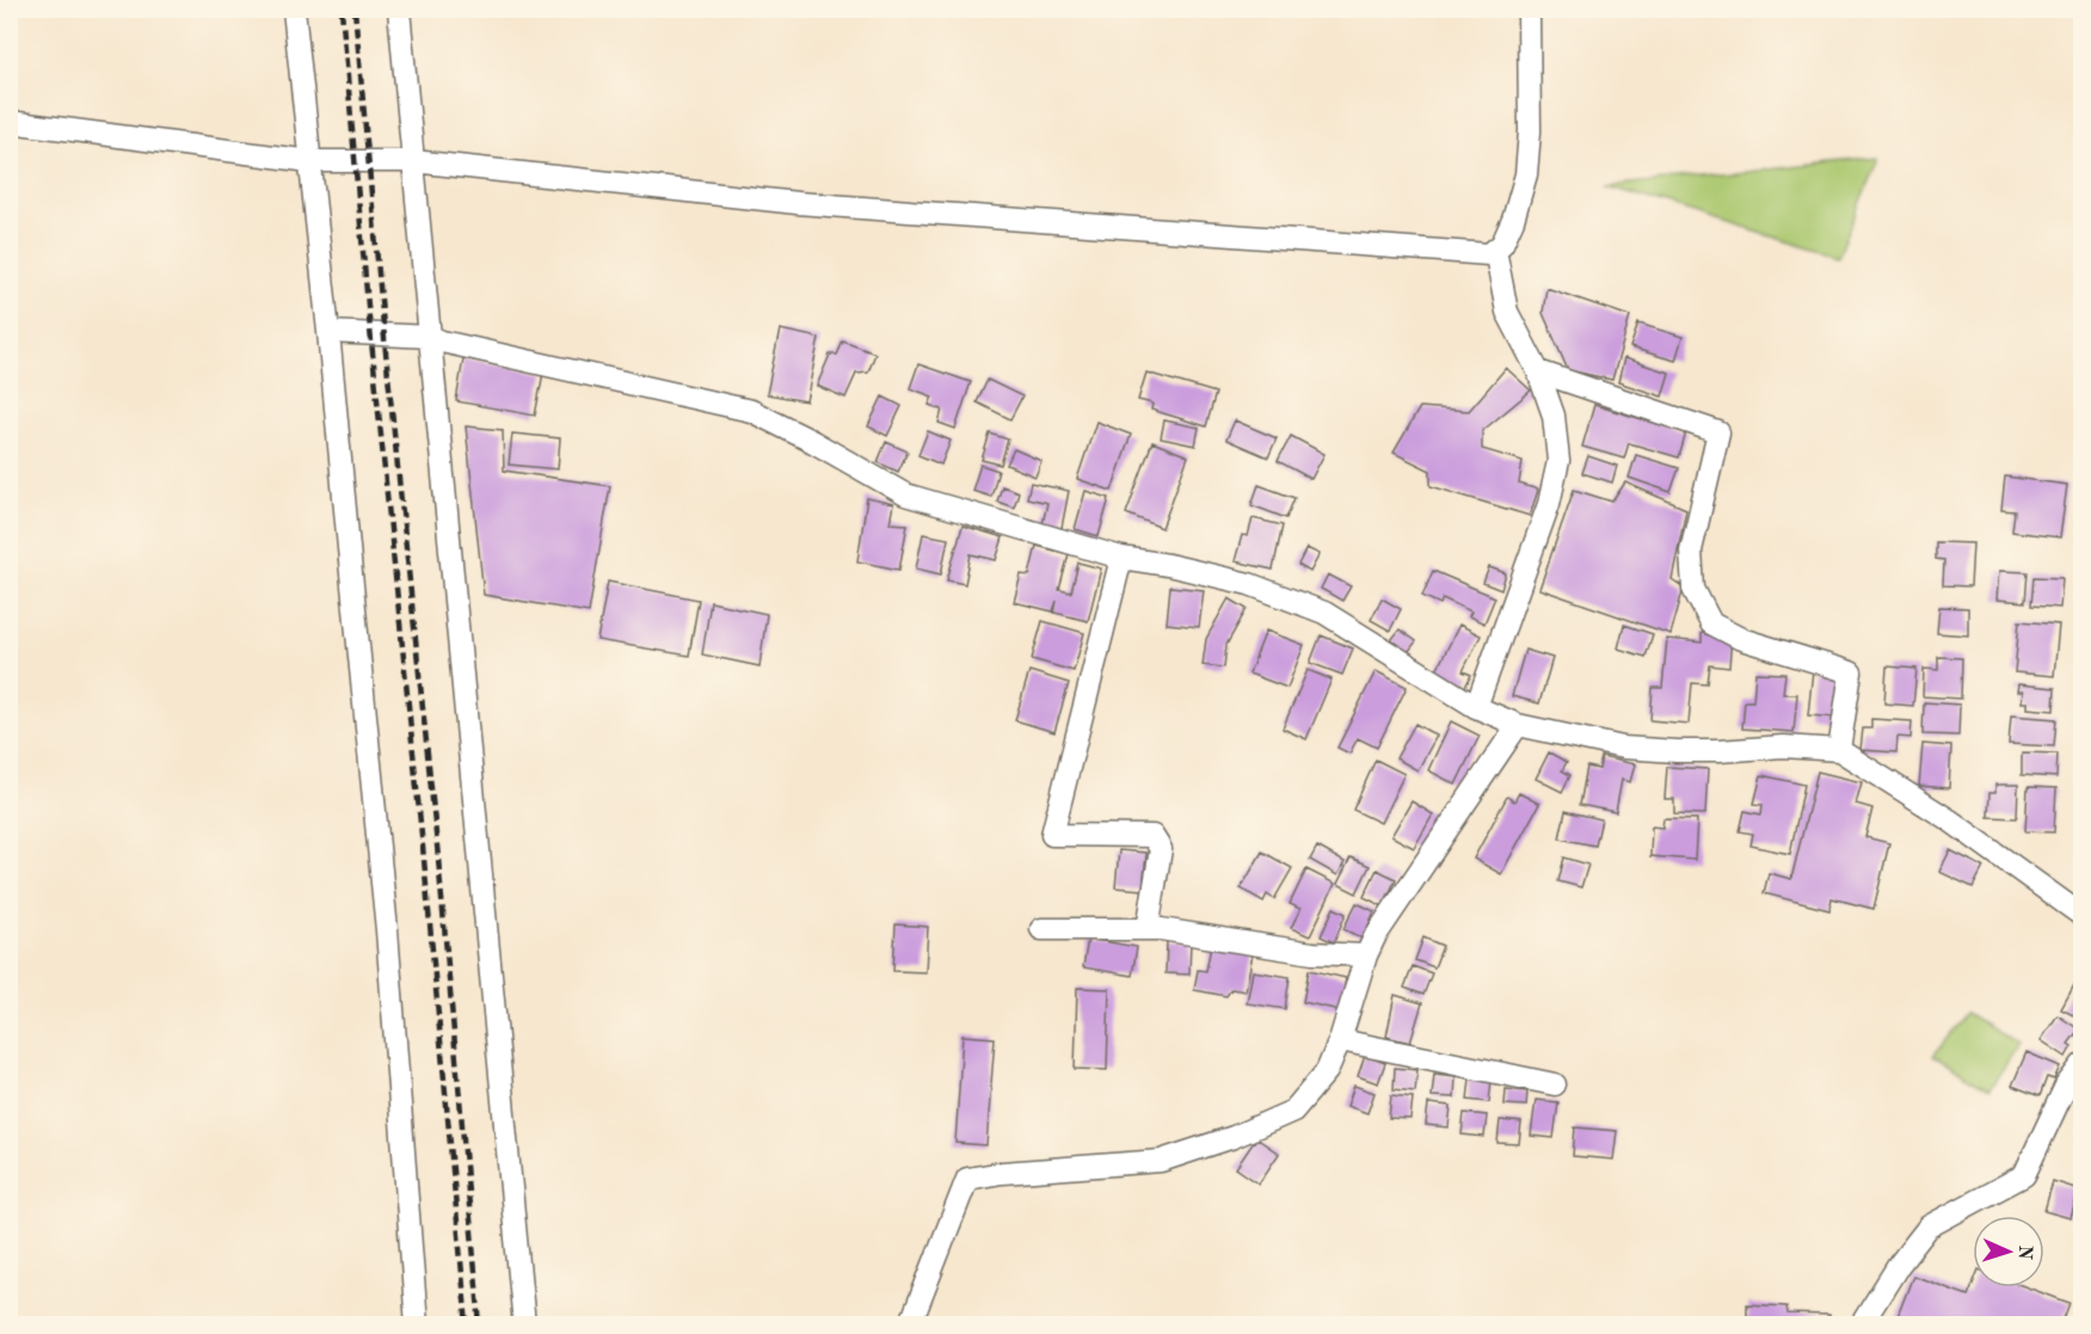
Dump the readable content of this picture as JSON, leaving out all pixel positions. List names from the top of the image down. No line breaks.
{"north":"right"}
